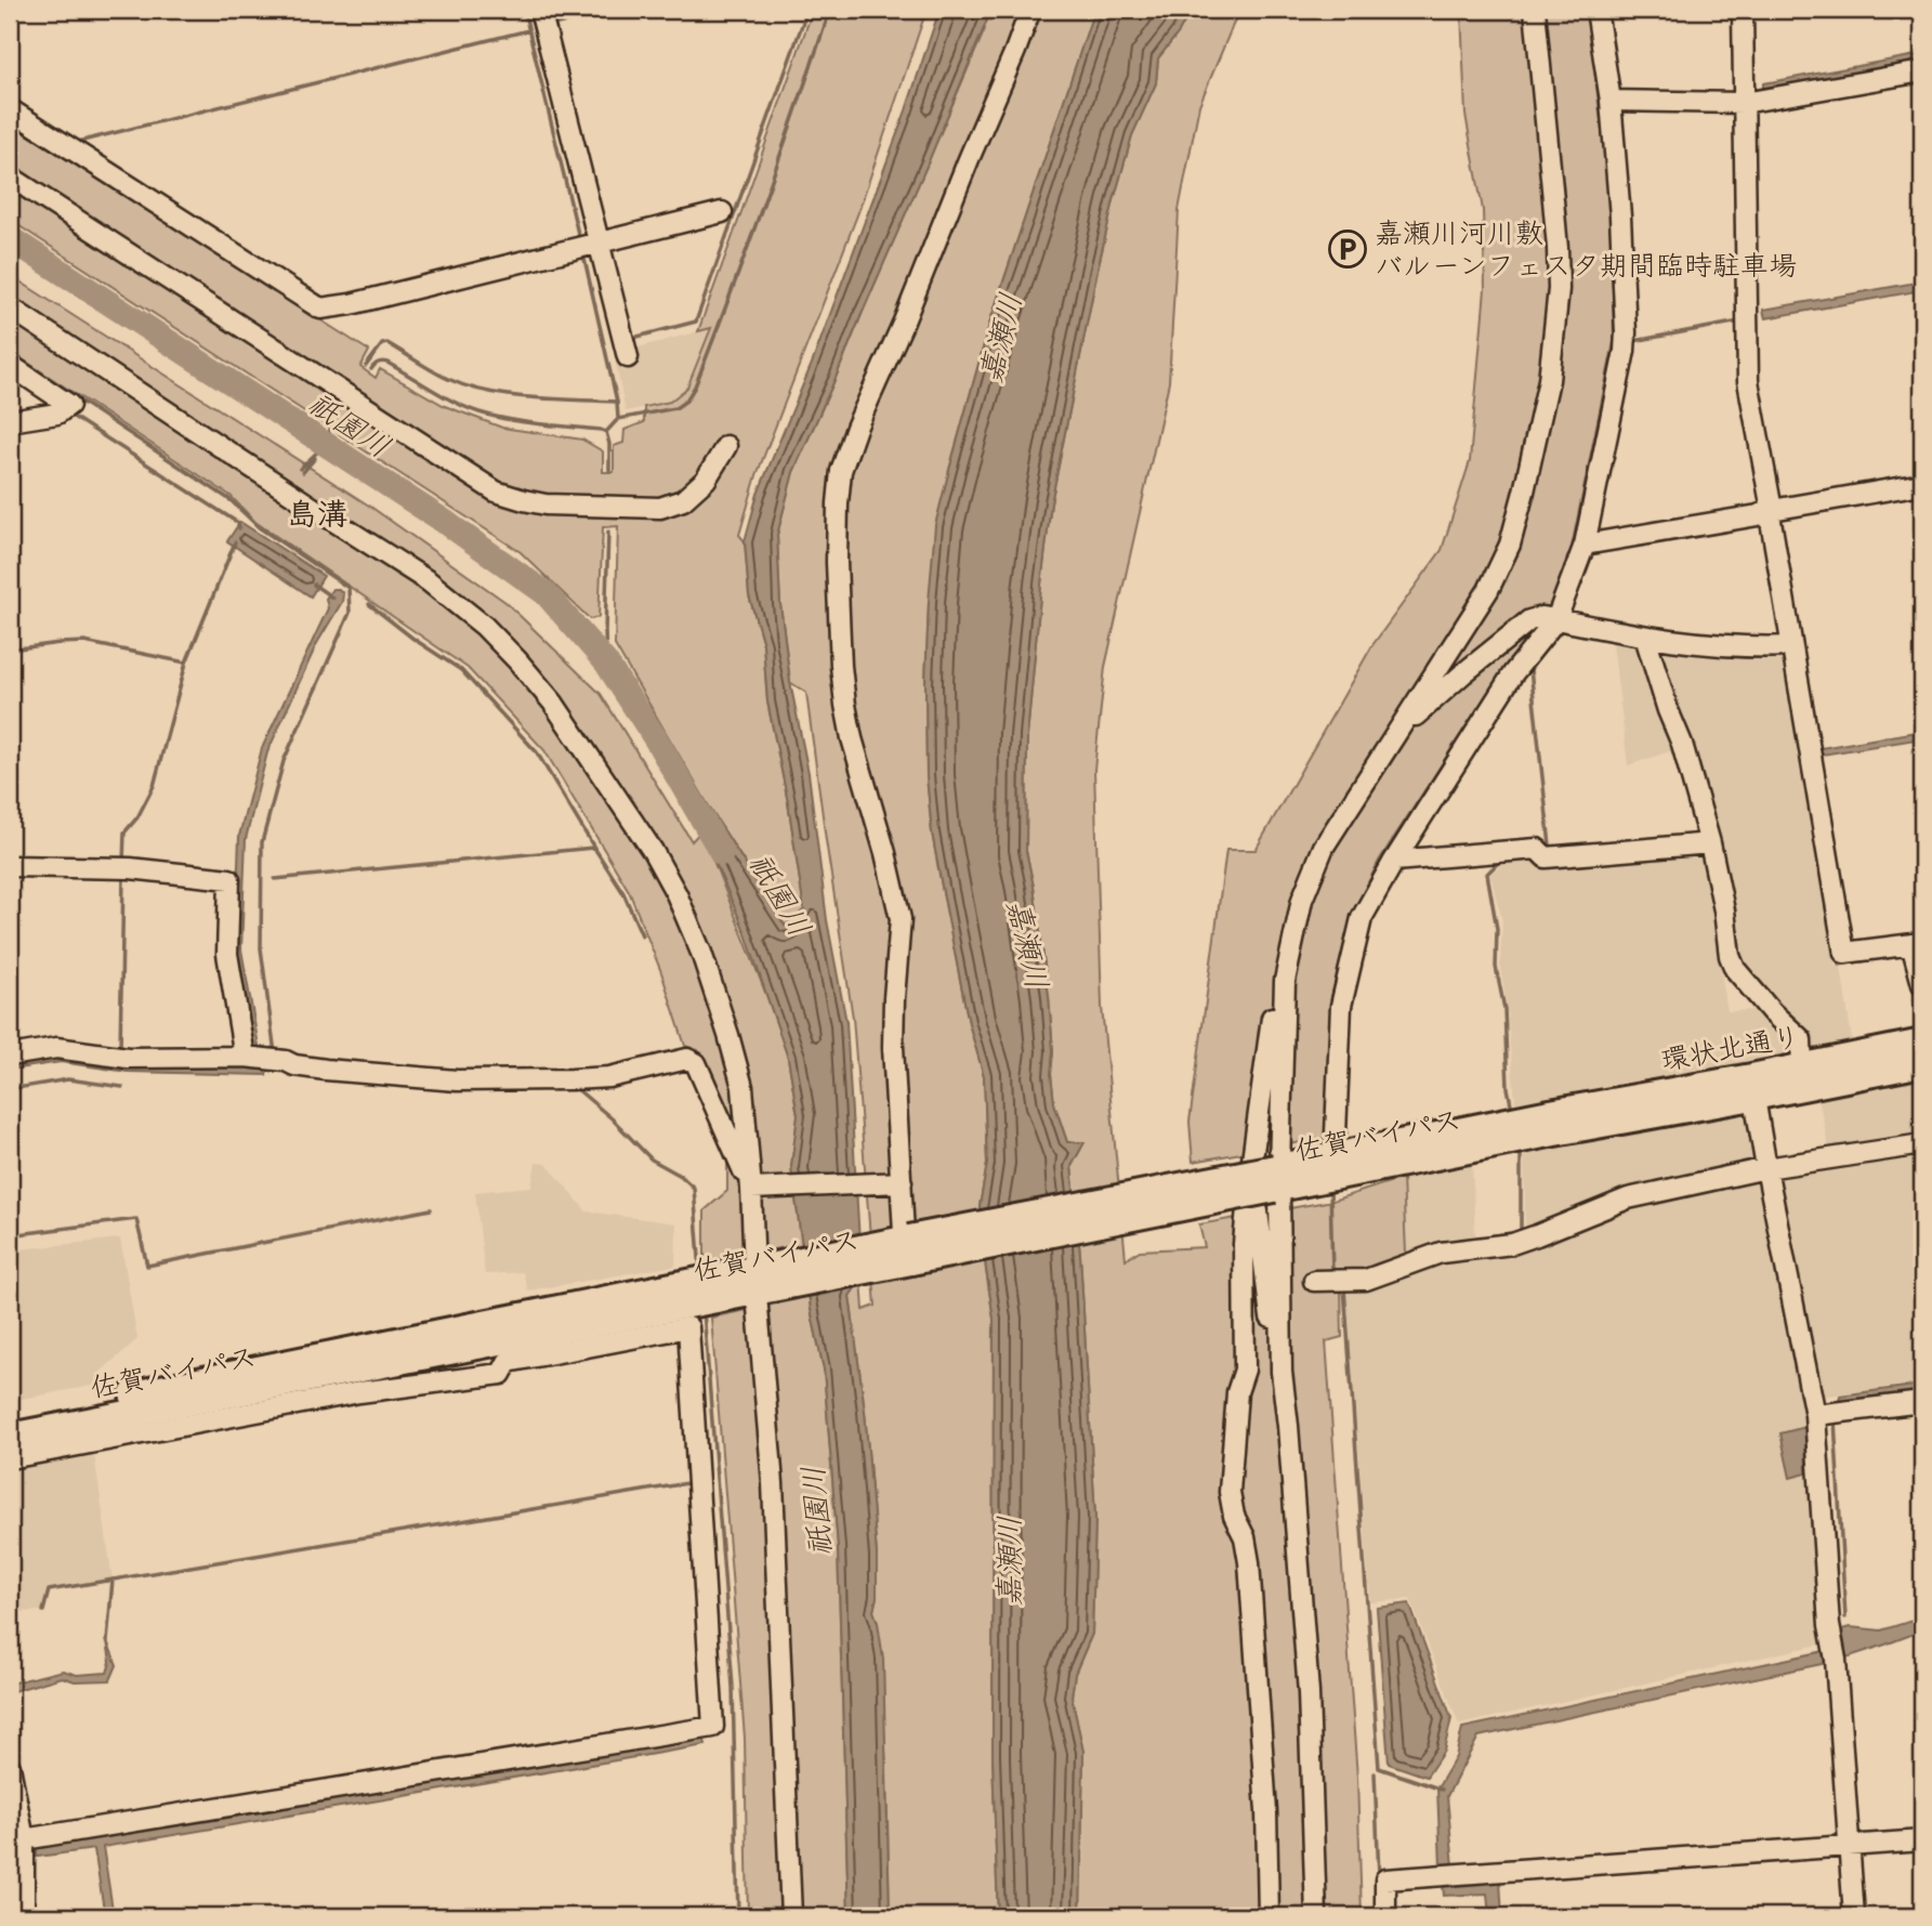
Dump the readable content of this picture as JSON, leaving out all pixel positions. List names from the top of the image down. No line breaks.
{"streets":{"highway":["環状北通り","佐賀バイパス"]},"crossings":[["環状北通り","佐賀バイパス"]],"districts":["島溝"],"water":["嘉瀬川","祇園川"],"places":{"parking":["嘉瀬川河川敷 バルーンフェスタ期間臨時駐車場"]}}
